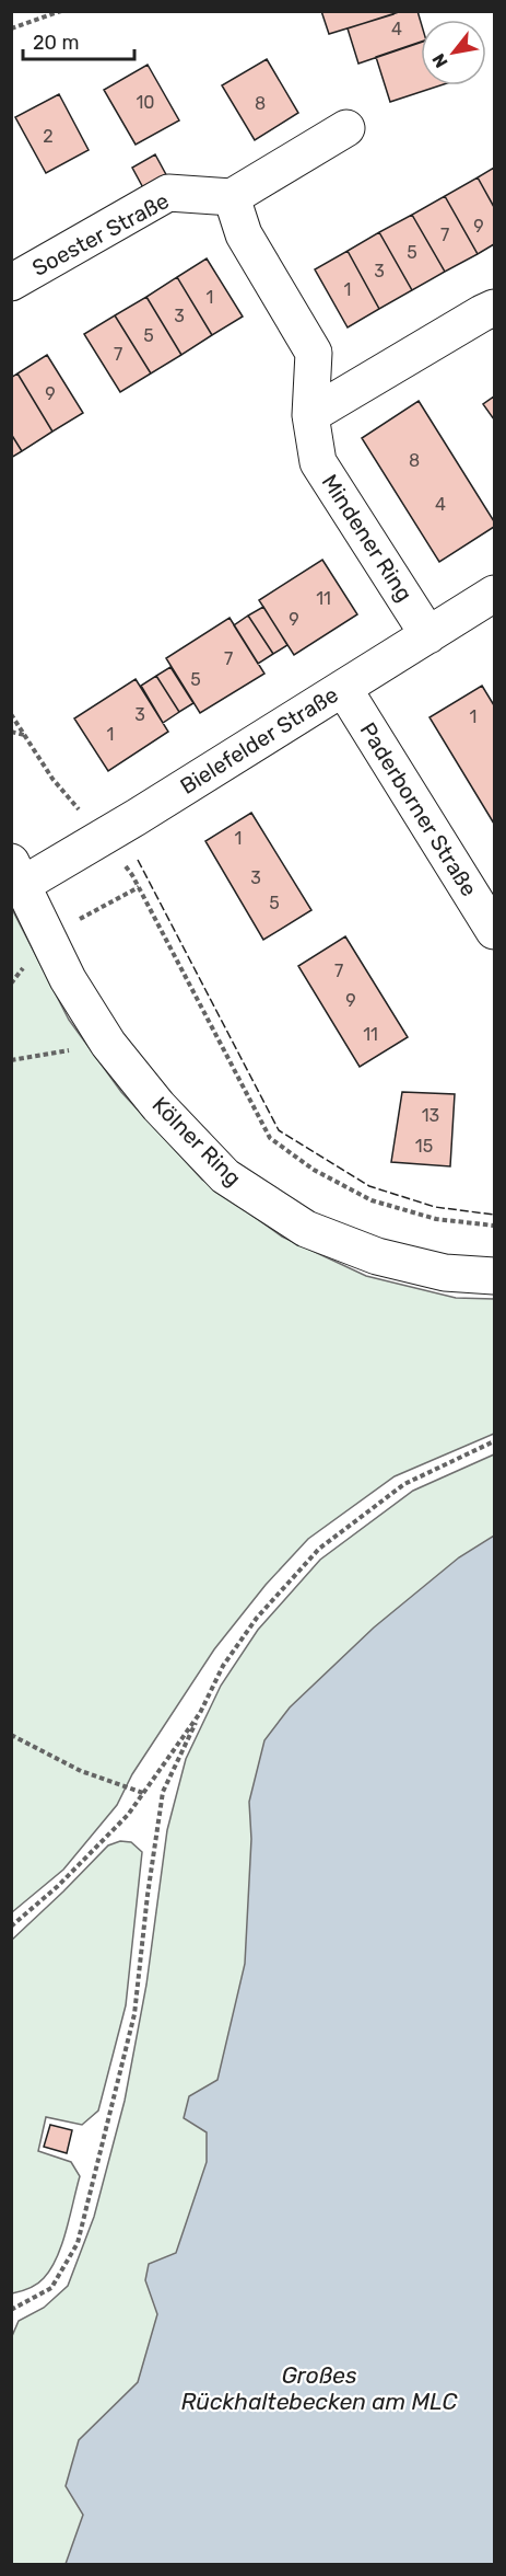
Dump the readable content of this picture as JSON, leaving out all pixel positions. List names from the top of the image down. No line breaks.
{"streets":{"street":["Soester Straße","Mindener Ring","Bielefelder Straße","Paderborner Straße","Kölner Ring"]},"crossings":[["Soester Straße","Mindener Ring"],["Mindener Ring","Bielefelder Straße"],["Bielefelder Straße","Paderborner Straße"],["Bielefelder Straße","Kölner Ring"]],"water":["Großes Rückhaltebecken am MLC"],"house_numbers":["4","10","8","2","9","7","5","3","1","1","3","5","7","9","8","4","11","9","7","5","3","1","1","1","3","5","7","9","11","13","15"],"scale_bar":"20 m","north":"bottom left"}
